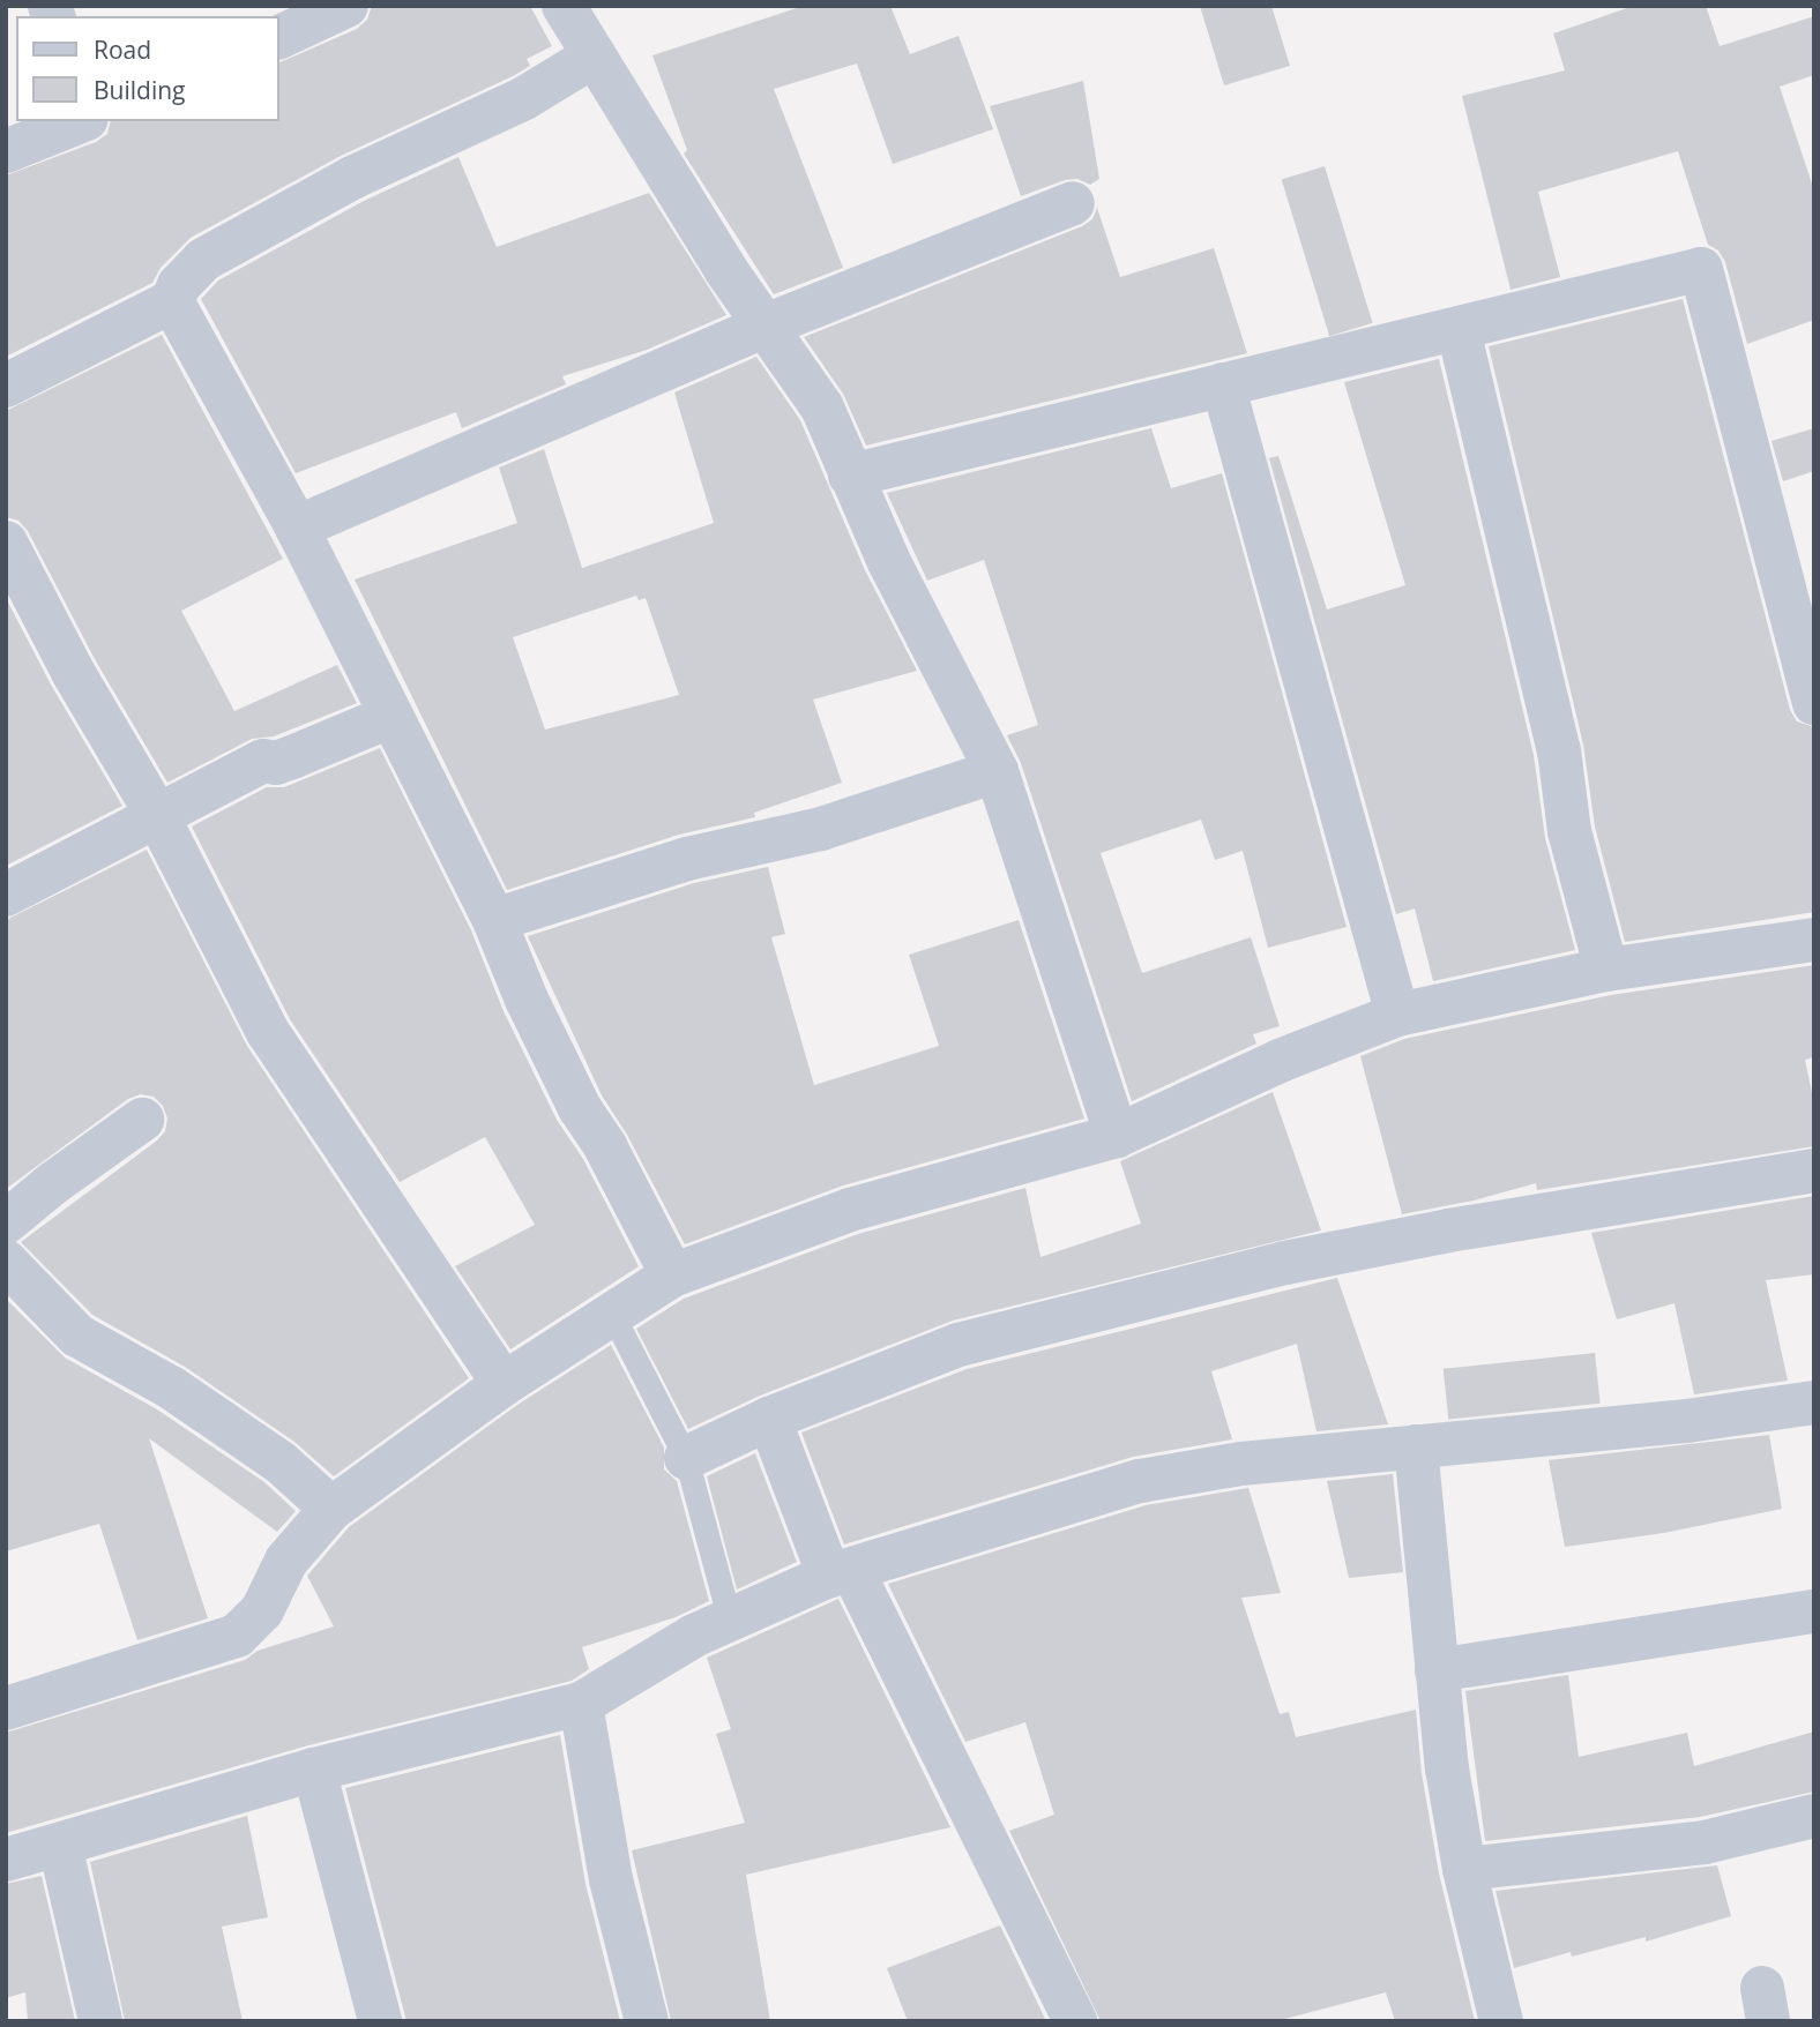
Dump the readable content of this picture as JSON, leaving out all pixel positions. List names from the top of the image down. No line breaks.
{"legend":["Road","Building"]}
